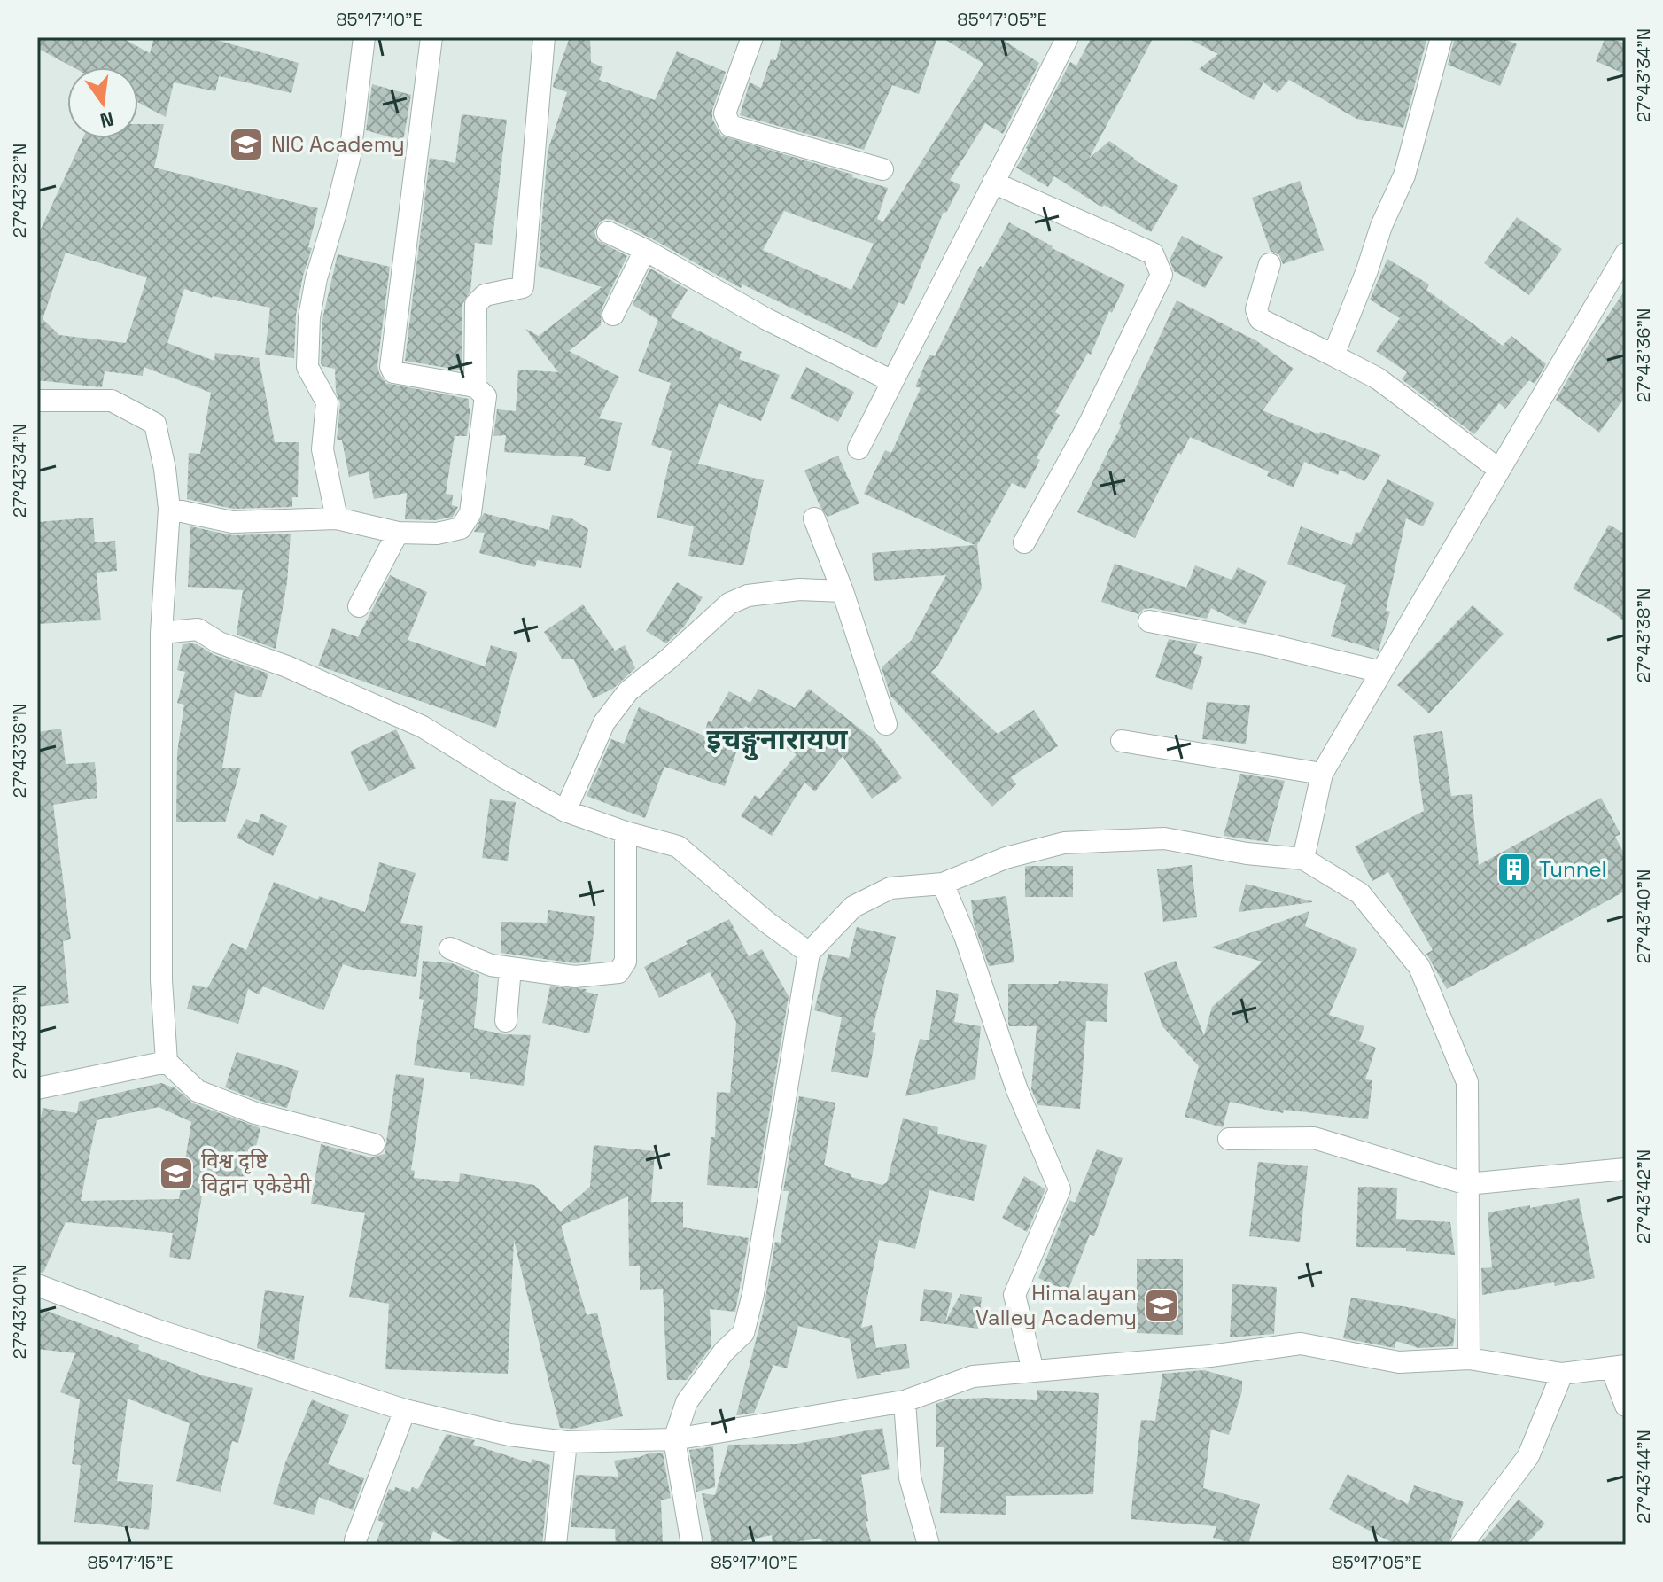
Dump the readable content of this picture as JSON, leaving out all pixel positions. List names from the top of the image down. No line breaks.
{"districts":["इचङ्गुनारायण"],"places":{"school or university":["NIC Academy","विश्व दृष्टि विद्वान एकेडेमी","Himalayan Valley Academy"],"building":["Tunnel"]},"north":"bottom","coordinates":["85°17'10\"E","85°17'05\"E","27°43'34\"N","27°43'32\"N","27°43'36\"N","27°43'38\"N","27°43'40\"N","27°43'42\"N","27°43'44\"N","85°17'15\"E"]}
